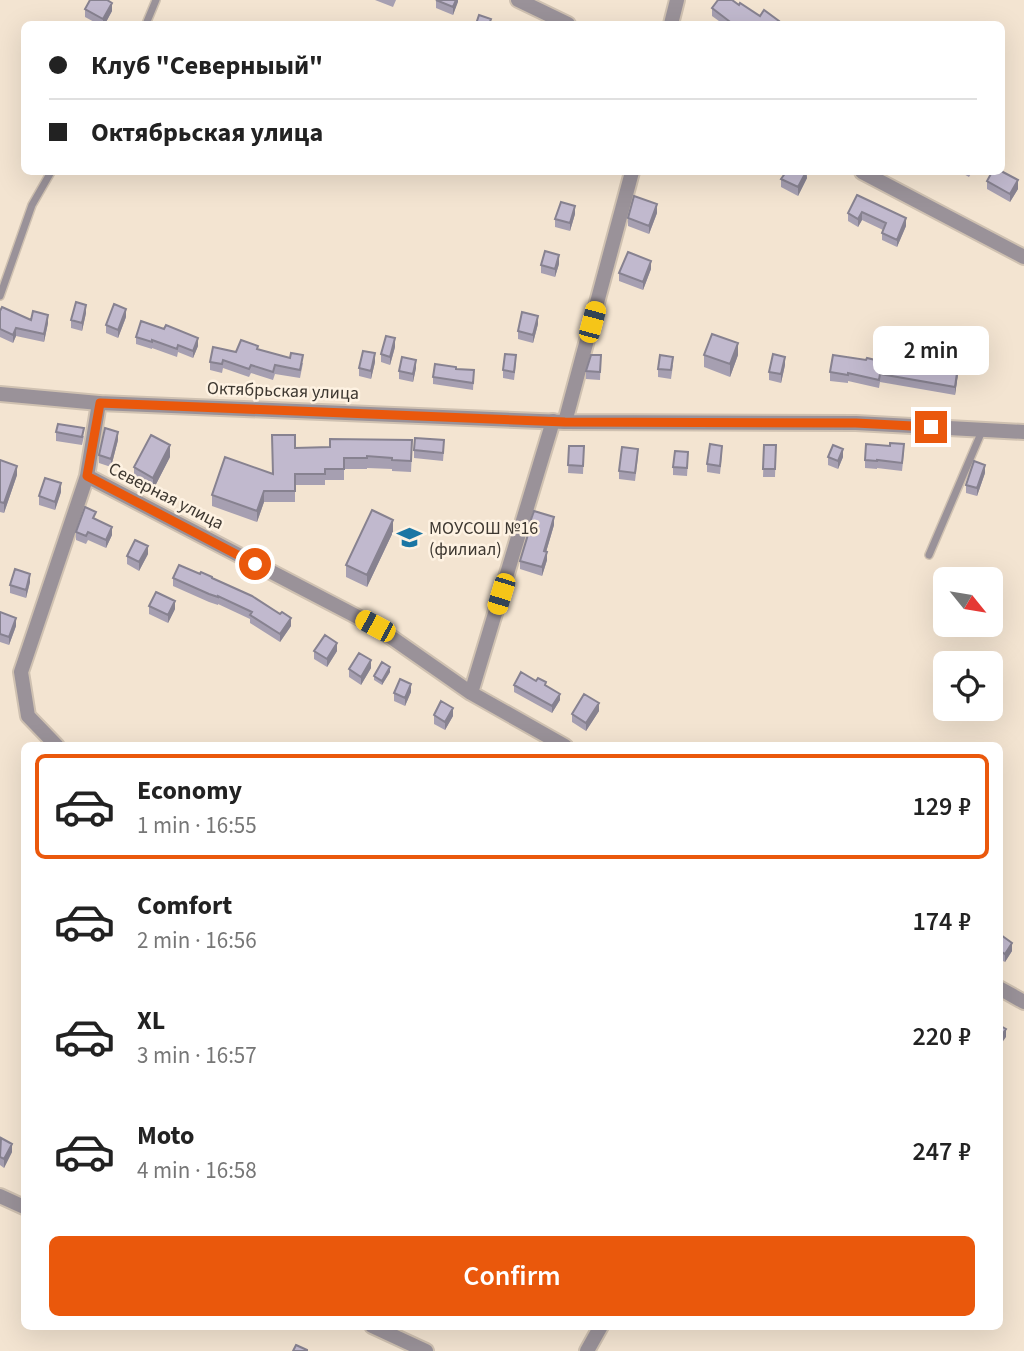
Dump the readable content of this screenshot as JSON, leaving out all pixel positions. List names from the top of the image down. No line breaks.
{"streets":{"street":["Октябрьская улица","Северная улица"]},"crossings":[["Октябрьская улица","Северная улица"]],"places":{"school or university":["МОУСОШ №16 (филиал)"]},"north":"bottom right","page":{"banner":["Клуб \"Северныый\"","Октябрьская улица"],"bubble":"2 min","list":[{"name":"Economy","note":"1 min · 16:55","value":"129 ₽"},{"name":"Comfort","note":"2 min · 16:56","value":"174 ₽"},{"name":"XL","note":"3 min · 16:57","value":"220 ₽"},{"name":"Moto","note":"4 min · 16:58","value":"247 ₽"}],"buttons":"Confirm"}}
